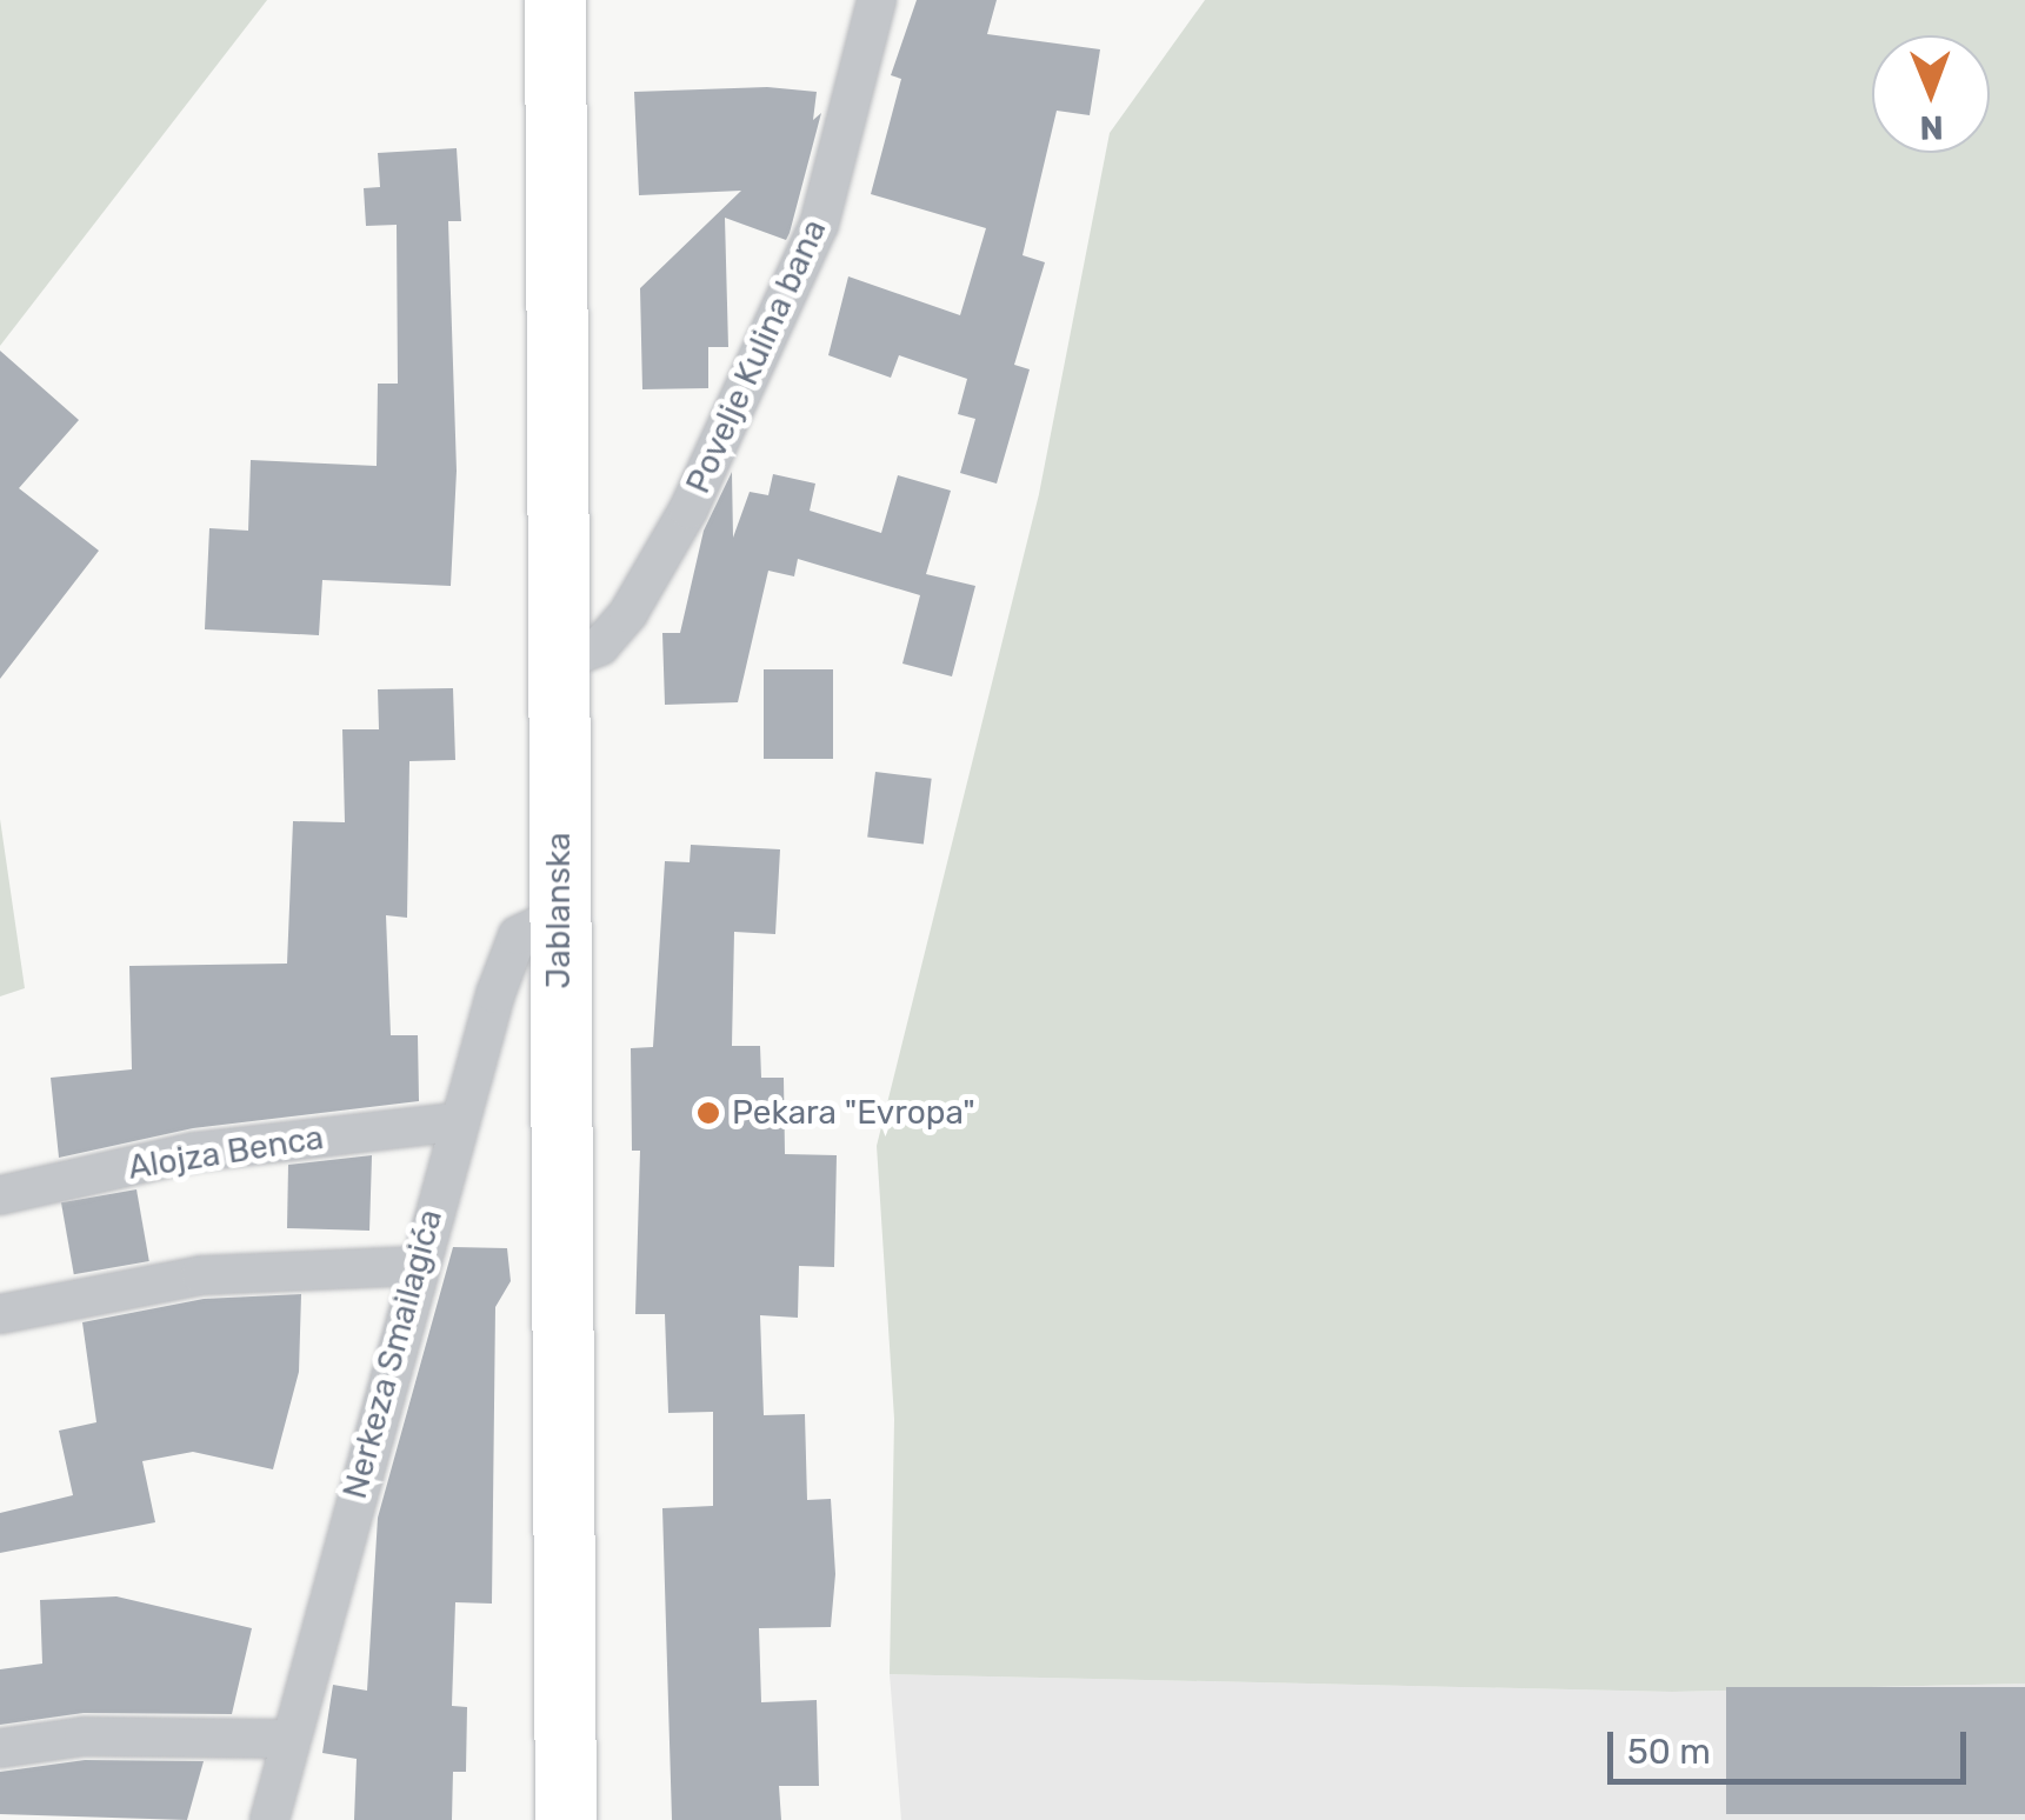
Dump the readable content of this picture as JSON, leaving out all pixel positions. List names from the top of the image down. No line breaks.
{"streets":{"main road":["Jablanska"],"street":["Povelje Kulina bana","Alojza Benca","Nerkeza Smailagića"]},"crossings":[["Povelje Kulina bana","Jablanska"],["Jablanska","Nerkeza Smailagića"],["Alojza Benca","Nerkeza Smailagića"]],"places":["Pekara \"Evropa\""],"scale_bar":"50 m","north":"bottom"}
